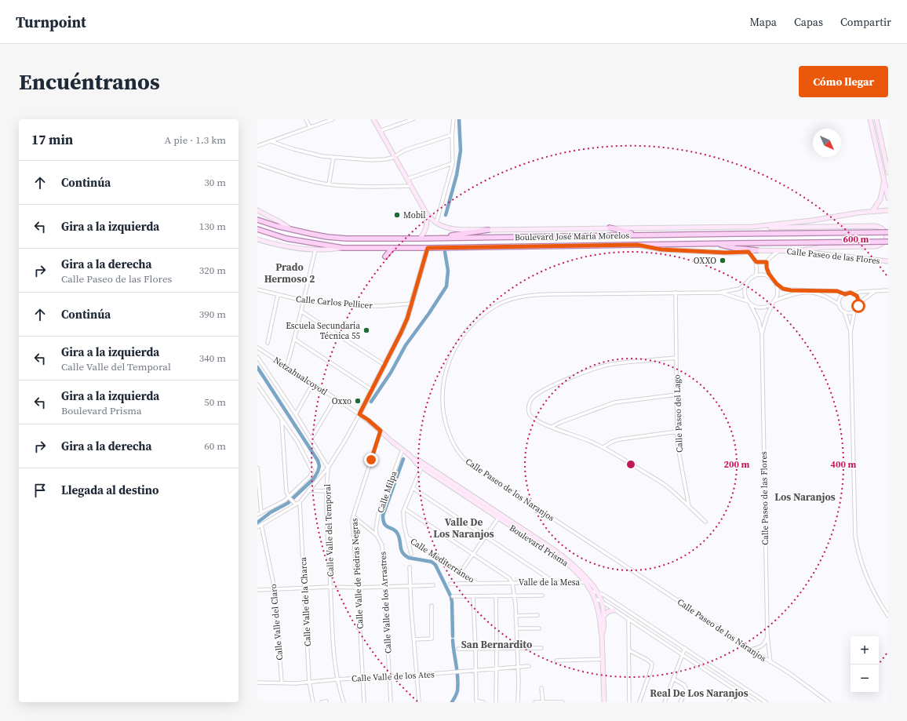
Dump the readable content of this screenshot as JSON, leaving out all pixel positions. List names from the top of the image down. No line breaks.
{"streets":{"main road":["Boulevard José María Morelos"],"street":["Calle Paseo de las Flores","Calle Carlos Pellicer","Netzahualcoyotl","Calle Paseo del Lago","Calle Paseo de los Naranjos","Calle Milpa","Calle Valle del Temporal","Boulevard Prisma","Calle Mediterráneo","Calle Valle de Piedras Negras","Valle de la Mesa","Calle Valle de la Charca","Calle Valle de los Arrastres","Calle Valle del Claro","Calle Valle de los Ates"]},"crossings":[["Boulevard José María Morelos","Calle Paseo de las Flores"],["Boulevard José María Morelos","Calle Valle del Temporal"],["Calle Paseo de las Flores","Calle Paseo de los Naranjos"],["Calle Carlos Pellicer","Calle Valle del Temporal"],["Netzahualcoyotl","Calle Valle del Temporal"],["Netzahualcoyotl","Boulevard Prisma"],["Calle Paseo del Lago","Calle Paseo de los Naranjos"],["Calle Milpa","Boulevard Prisma"],["Calle Milpa","Calle Valle de los Arrastres"],["Calle Valle del Temporal","Boulevard Prisma"],["Calle Valle del Temporal","Calle Valle de los Ates"],["Boulevard Prisma","Calle Valle de Piedras Negras"],["Boulevard Prisma","Valle de la Mesa"],["Calle Mediterráneo","Valle de la Mesa"],["Calle Valle de Piedras Negras","Calle Valle de los Arrastres"],["Calle Valle de Piedras Negras","Calle Valle de los Ates"],["Calle Valle de la Charca","Calle Valle de los Ates"],["Calle Valle de los Arrastres","Calle Valle de los Ates"],["Calle Valle del Claro","Calle Valle de los Ates"]],"districts":["Prado Hermoso 2","Los Naranjos","Valle De Los Naranjos","San Bernardito","Real De Los Naranjos"],"places":["Mobil","OXXO","Escuela Secundaria Técnica 55","Oxxo"],"north":"bottom right","page":{"header":"Turnpoint","nav":["Mapa","Capas","Compartir"],"buttons":"Cómo llegar","title":"Encuéntranos","heading":["17 min","A pie · 1.3 km"],"list":[["Continúa","30 m"],["Gira a la izquierda","130 m"],["Gira a la derecha","Calle Paseo de las Flores","320 m"],["Continúa","390 m"],["Gira a la izquierda","Calle Valle del Temporal","340 m"],["Gira a la izquierda","Boulevard Prisma","50 m"],["Gira a la derecha","60 m"],"Llegada al destino"],"map_buttons":["+","−"]},"rings":["600 m","200 m","400 m"]}
